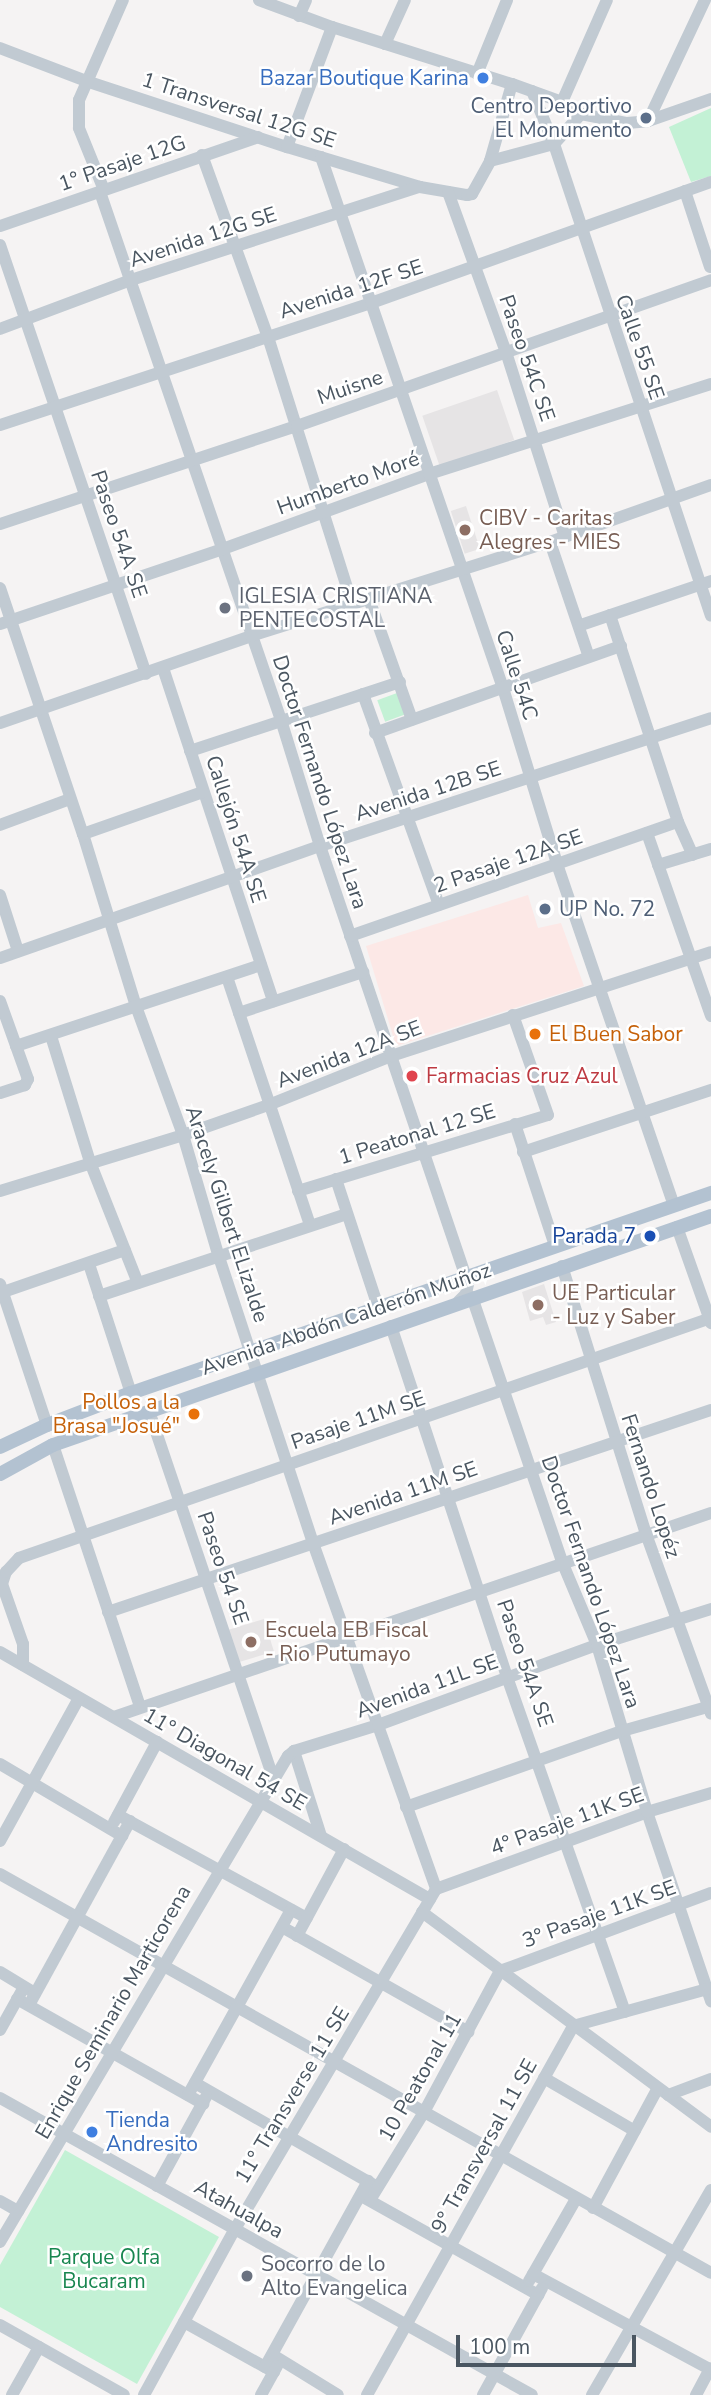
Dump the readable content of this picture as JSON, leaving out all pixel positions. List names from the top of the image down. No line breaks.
{"streets":{"main road":["Avenida Abdón Calderón Muñoz"],"street":["1 Transversal 12G SE","1° Pasaje 12G","Avenida 12G SE","Avenida 12F SE","Calle 55 SE","Paseo 54C SE","Muisne","Humberto Moré","Paseo 54A SE","Calle 54C","Doctor Fernando López Lara","Avenida 12B SE","Callejón 54A SE","2 Pasaje 12A SE","Avenida 12A SE","1 Peatonal 12 SE","Aracely Gilbert ELizalde","Pasaje 11M SE","Fernando Lopéz","Avenida 11M SE","Paseo 54 SE","Avenida 11L SE","11° Diagonal 54 SE","4° Pasaje 11K SE","3° Pasaje 11K SE","Enrique Seminario Marticorena","10 Peatonal 11","11° Transverse 11 SE","9° Transversal 11 SE","Atahualpa"]},"crossings":[["1 Transversal 12G SE","1° Pasaje 12G"],["1 Transversal 12G SE","Avenida 12G SE"],["1 Transversal 12G SE","Paseo 54C SE"],["1 Transversal 12G SE","Calle 54C"],["1 Transversal 12G SE","Doctor Fernando López Lara"],["1° Pasaje 12G","Doctor Fernando López Lara"],["Avenida 12G SE","Calle 54C"],["Avenida 12G SE","Doctor Fernando López Lara"],["Avenida 12F SE","Calle 55 SE"],["Avenida 12F SE","Paseo 54C SE"],["Avenida 12F SE","Paseo 54A SE"],["Avenida 12F SE","Calle 54C"],["Avenida 12F SE","Doctor Fernando López Lara"],["Calle 55 SE","Muisne"],["Calle 55 SE","Humberto Moré"],["Paseo 54C SE","Muisne"],["Paseo 54C SE","Humberto Moré"],["Muisne","Paseo 54A SE"],["Muisne","Calle 54C"],["Muisne","Doctor Fernando López Lara"],["Humberto Moré","Paseo 54A SE"],["Humberto Moré","Calle 54C"],["Humberto Moré","Doctor Fernando López Lara"],["Humberto Moré","Aracely Gilbert ELizalde"],["Paseo 54A SE","Avenida Abdón Calderón Muñoz"],["Paseo 54A SE","Pasaje 11M SE"],["Paseo 54A SE","Avenida 11M SE"],["Paseo 54A SE","Avenida 11L SE"],["Paseo 54A SE","4° Pasaje 11K SE"],["Paseo 54A SE","3° Pasaje 11K SE"],["Calle 54C","Avenida 12B SE"],["Calle 54C","2 Pasaje 12A SE"],["Calle 54C","Avenida 12A SE"],["Calle 54C","Avenida Abdón Calderón Muñoz"],["Doctor Fernando López Lara","Avenida 12B SE"],["Doctor Fernando López Lara","2 Pasaje 12A SE"],["Doctor Fernando López Lara","Avenida 12A SE"],["Doctor Fernando López Lara","1 Peatonal 12 SE"],["Doctor Fernando López Lara","Avenida Abdón Calderón Muñoz"],["Doctor Fernando López Lara","Pasaje 11M SE"],["Doctor Fernando López Lara","Avenida 11M SE"],["Doctor Fernando López Lara","Avenida 11L SE"],["Doctor Fernando López Lara","4° Pasaje 11K SE"],["Doctor Fernando López Lara","3° Pasaje 11K SE"],["Avenida 12B SE","Callejón 54A SE"],["Avenida 12B SE","Aracely Gilbert ELizalde"],["Avenida 12A SE","1 Peatonal 12 SE"],["Avenida 12A SE","Aracely Gilbert ELizalde"],["Aracely Gilbert ELizalde","Avenida Abdón Calderón Muñoz"],["Aracely Gilbert ELizalde","Pasaje 11M SE"],["Aracely Gilbert ELizalde","Avenida 11M SE"],["Aracely Gilbert ELizalde","Avenida 11L SE"],["Aracely Gilbert ELizalde","11° Diagonal 54 SE"],["Aracely Gilbert ELizalde","4° Pasaje 11K SE"],["Aracely Gilbert ELizalde","11° Transverse 11 SE"],["Avenida Abdón Calderón Muñoz","Fernando Lopéz"],["Avenida Abdón Calderón Muñoz","Paseo 54 SE"],["Pasaje 11M SE","Fernando Lopéz"],["Pasaje 11M SE","Paseo 54 SE"],["Pasaje 11M SE","11° Diagonal 54 SE"],["Fernando Lopéz","Avenida 11M SE"],["Fernando Lopéz","Avenida 11L SE"],["Avenida 11M SE","Paseo 54 SE"],["11° Diagonal 54 SE","4° Pasaje 11K SE"],["11° Diagonal 54 SE","Enrique Seminario Marticorena"],["11° Diagonal 54 SE","11° Transverse 11 SE"],["4° Pasaje 11K SE","11° Transverse 11 SE"],["3° Pasaje 11K SE","10 Peatonal 11"],["Enrique Seminario Marticorena","Atahualpa"],["10 Peatonal 11","Atahualpa"],["11° Transverse 11 SE","Atahualpa"],["9° Transversal 11 SE","Atahualpa"]],"parks":["Parque Olfa Bucaram"],"places":["Bazar Boutique Karina","Centro Deportivo El Monumento","CIBV - Caritas Alegres - MIES","IGLESIA CRISTIANA PENTECOSTAL","UP No. 72","El Buen Sabor","Farmacias Cruz Azul","Parada 7","UE Particular - Luz y Saber","Pollos a la Brasa \"Josué\"","Escuela EB Fiscal - Rio Putumayo","Tienda Andresito","Socorro de lo Alto Evangelica"],"scale_bar":"100 m"}
